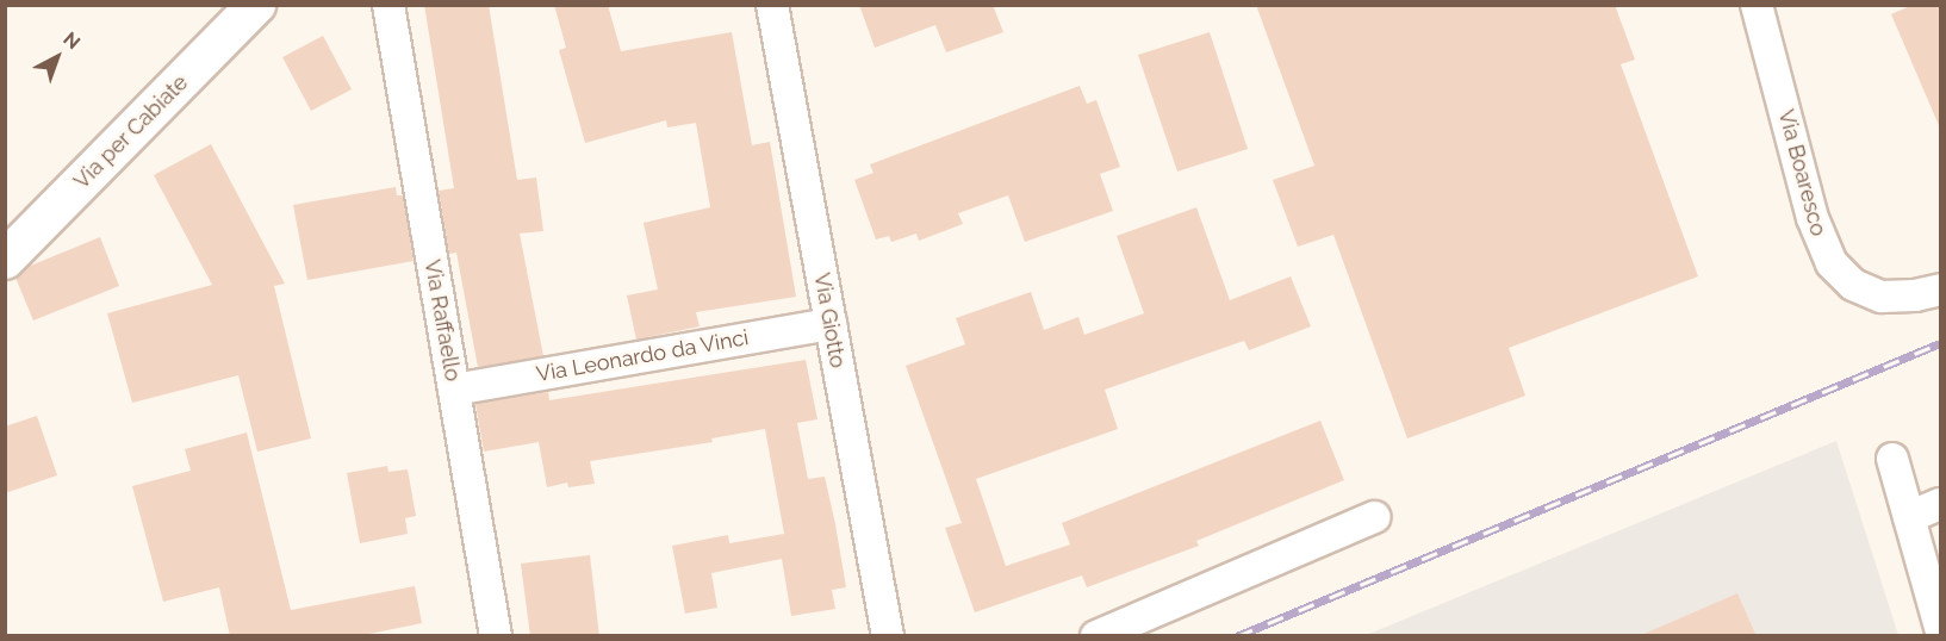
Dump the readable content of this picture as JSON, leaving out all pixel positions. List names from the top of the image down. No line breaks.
{"streets":{"street":["Via per Cabiate","Via Boaresco","Via Raffaello","Via Giotto","Via Leonardo da Vinci"]},"crossings":[["Via Raffaello","Via Leonardo da Vinci"],["Via Giotto","Via Leonardo da Vinci"]],"north":"top right"}
